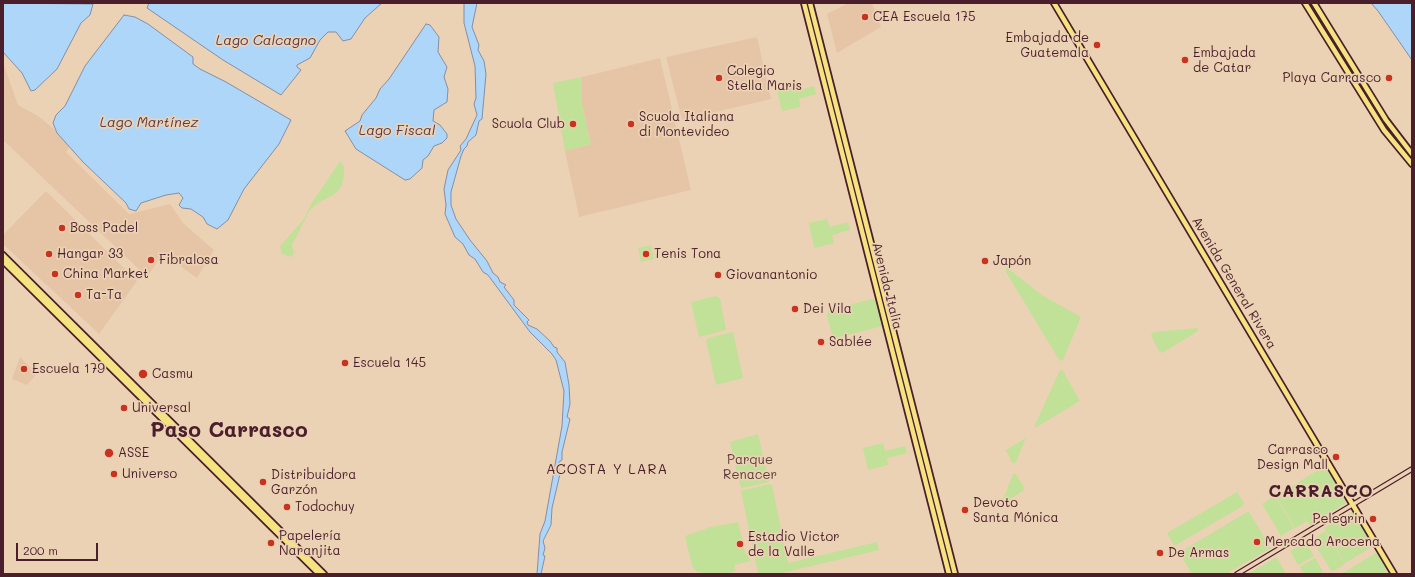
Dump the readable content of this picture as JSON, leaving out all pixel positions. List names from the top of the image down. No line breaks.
{"streets":{"main road":["Avenida General Rivera","Avenida Italia"]},"districts":["Paso Carrasco","ACOSTA Y LARA","CARRASCO"],"water":["Lago Calcagno","Lago Martínez","Lago Fiscal"],"parks":["Parque Renacer"],"places":["CEA Escuela 175","Embajada de Guatemala","Embajada de Catar","Colegio Stella Maris","Playa Carrasco","Scuola Club","Scuola Italiana di Montevideo","Boss Padel","Hangar 33","Tenis Tona","Fibralosa","Japón","China Market","Giovanantonio","Ta-Ta","Dei Vila","Sablée","Escuela 145","Escuela 179","Casmu","Universal","ASSE","Carrasco Design Mall","Universo","Distribuidora Garzón","Todochuy","Devoto Santa Mónica","Pelegrin","Mercado Arocena","Papelería Naranjita","Estadio Victor de la Valle","De Armas"],"scale_bar":"200 m"}
